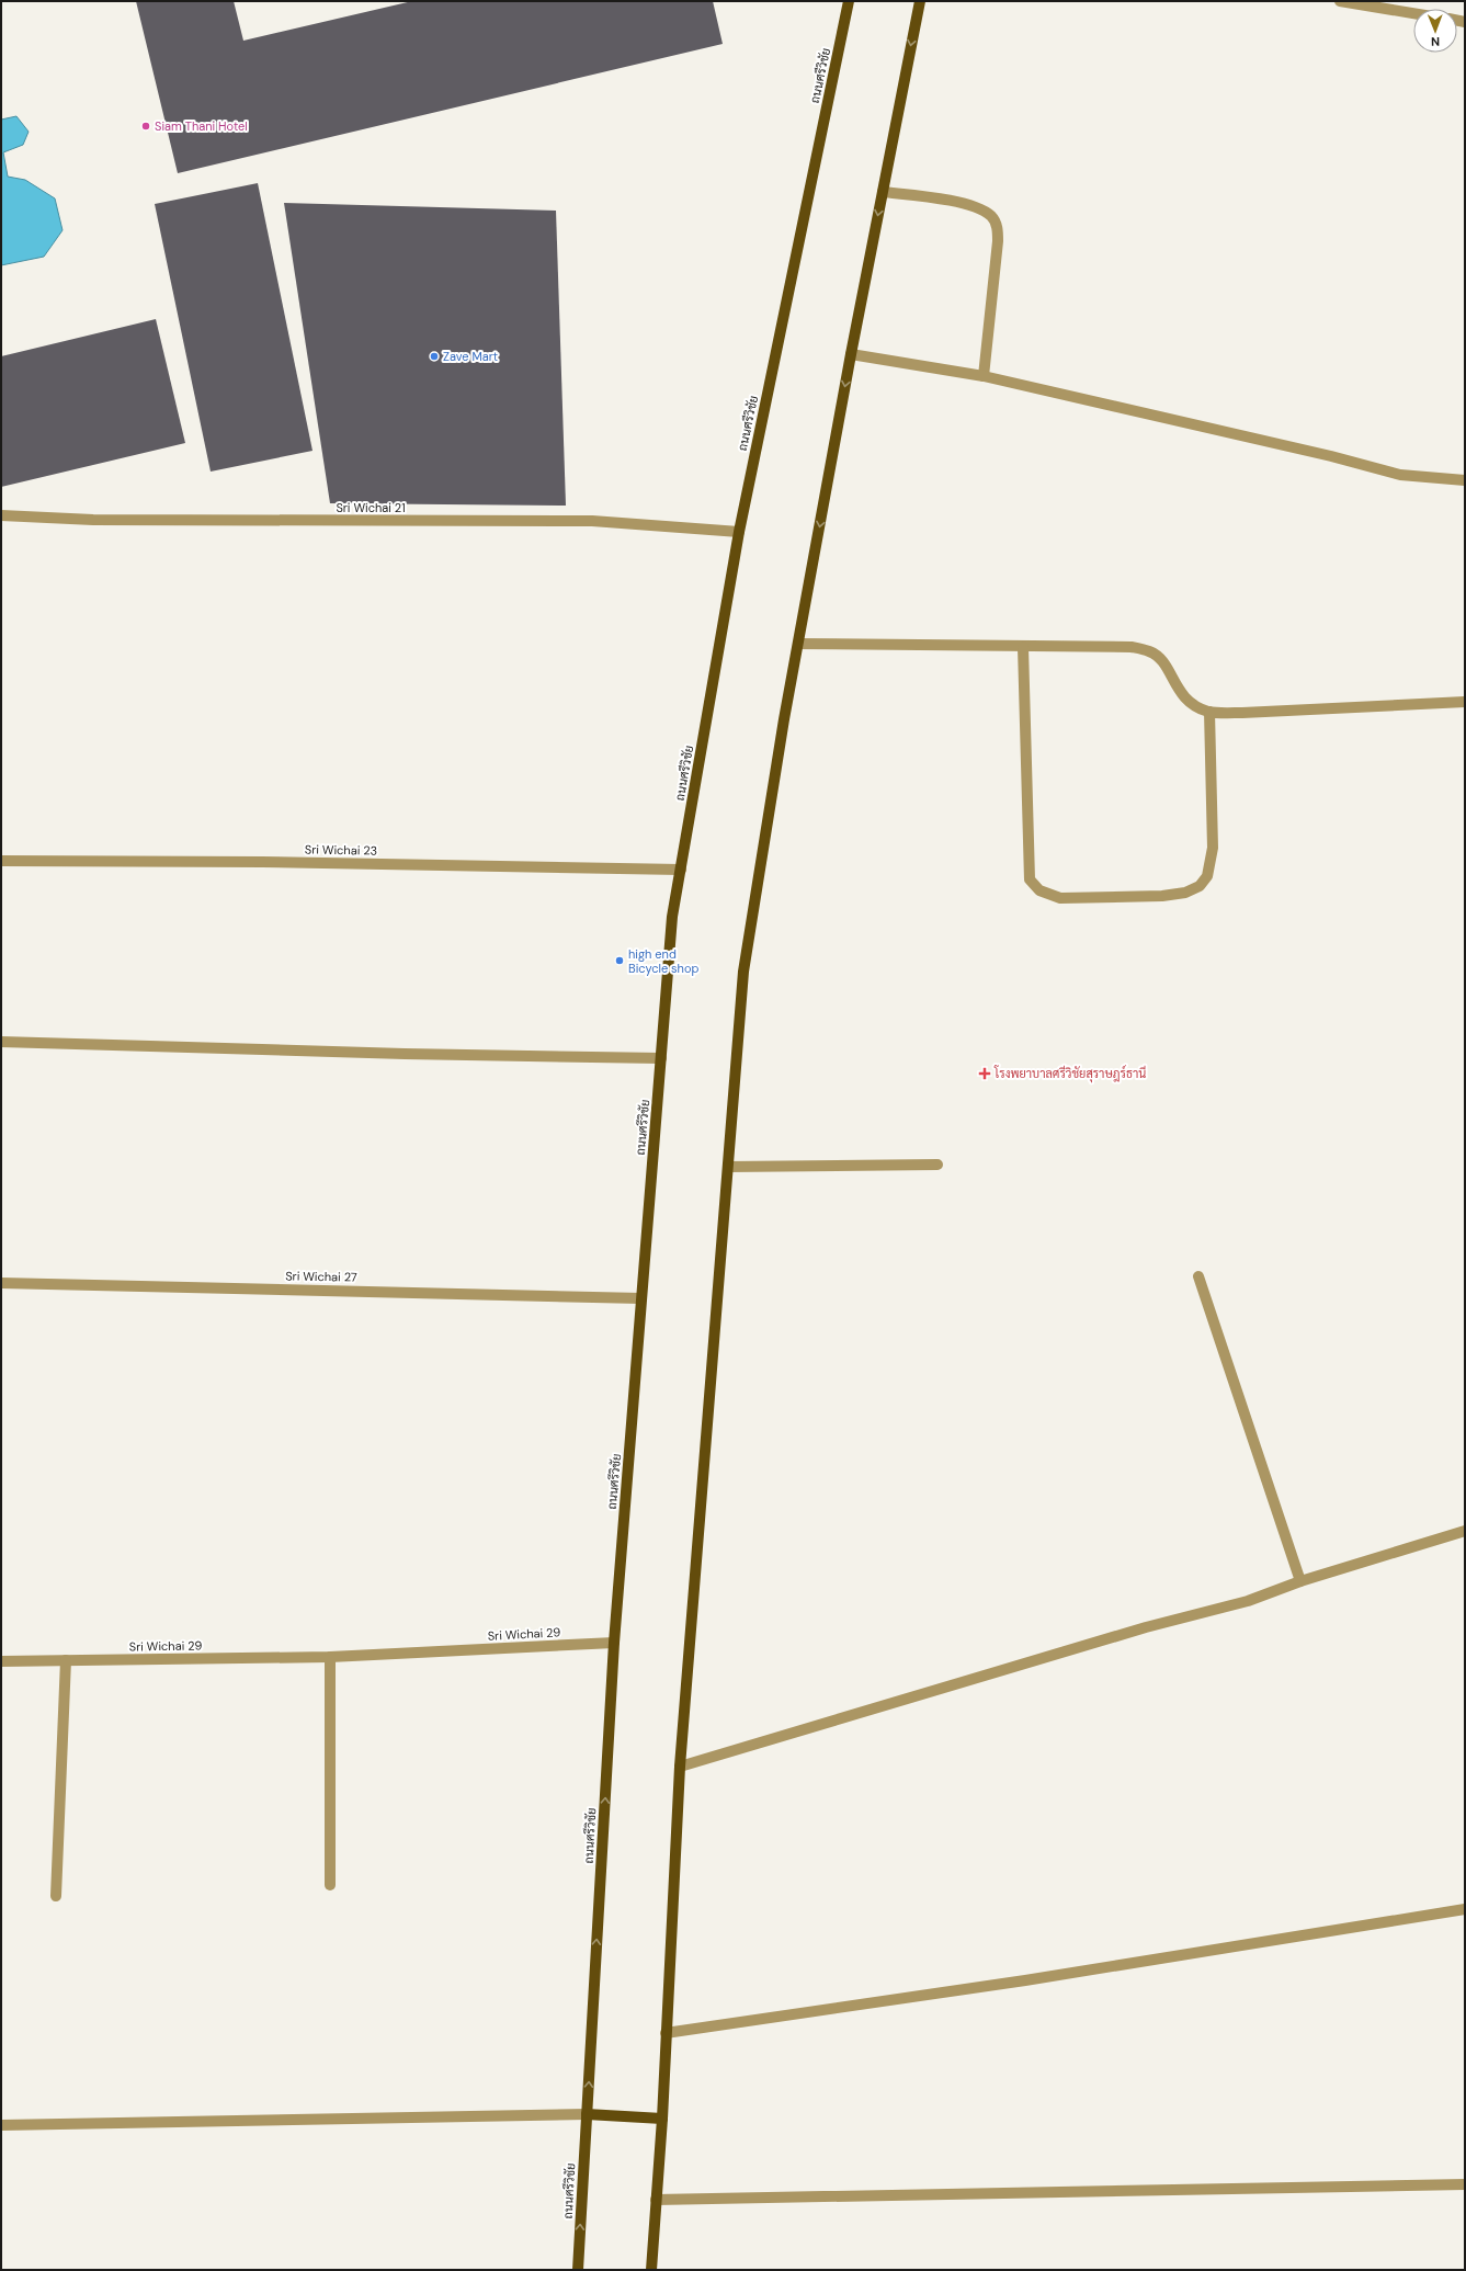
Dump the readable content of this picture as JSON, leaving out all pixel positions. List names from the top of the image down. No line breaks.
{"streets":{"main road":["ถนนศรีวิชัย"],"street":["Sri Wichai 21","Sri Wichai 23","Sri Wichai 27","Sri Wichai 29"]},"crossings":[["ถนนศรีวิชัย","Sri Wichai 21"],["ถนนศรีวิชัย","Sri Wichai 23"],["ถนนศรีวิชัย","Sri Wichai 27"],["ถนนศรีวิชัย","Sri Wichai 29"]],"places":{"other":["Siam Thani Hotel","Zave Mart","high end Bicycle shop"],"health":["โรงพยาบาลศรีวิชัยสุราษฎร์ธานี"]},"north":"bottom"}
